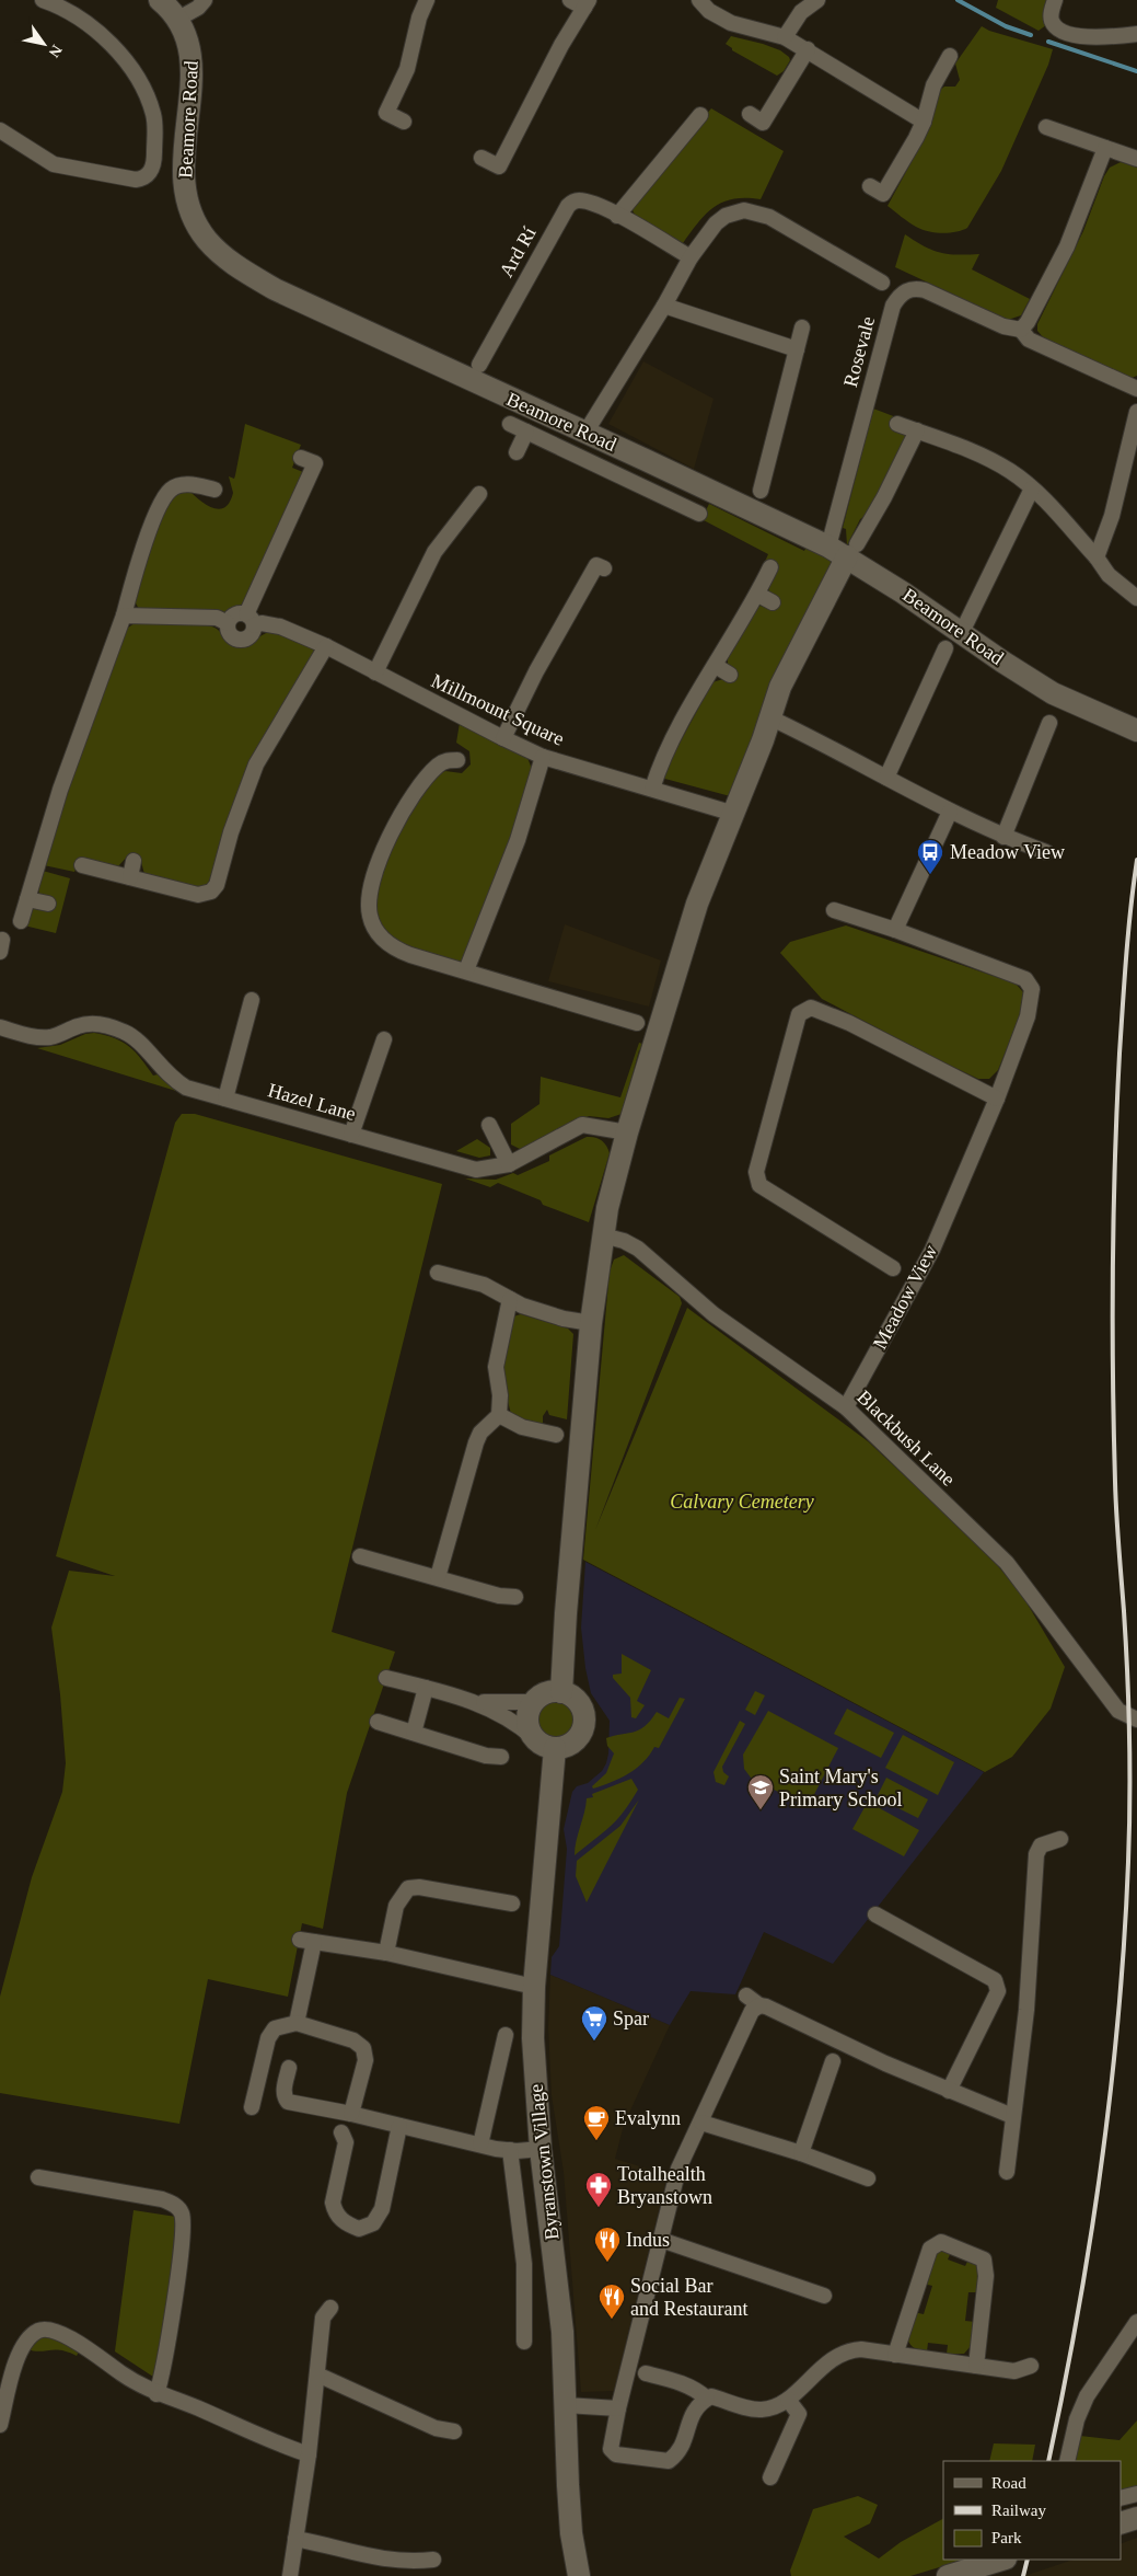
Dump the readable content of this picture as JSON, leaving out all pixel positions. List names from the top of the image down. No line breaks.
{"streets":{"street":["Beamore Road","Ard Rí","Rosevale","Millmount Square","Hazel Lane","Meadow View","Blackbush Lane","Byranstown Village"]},"crossings":[["Beamore Road","Rosevale"],["Meadow View","Blackbush Lane"]],"parks":["Calvary Cemetery"],"places":{"bus stop":["Meadow View"],"school or university":["Saint Mary's Primary School"],"supermarket":["Spar"],"cafe":["Evalynn"],"pharmacy":["Totalhealth Bryanstown"],"restaurant":["Indus","Social Bar and Restaurant"]},"legend":["Road","Railway","Park"],"north":"bottom right"}
